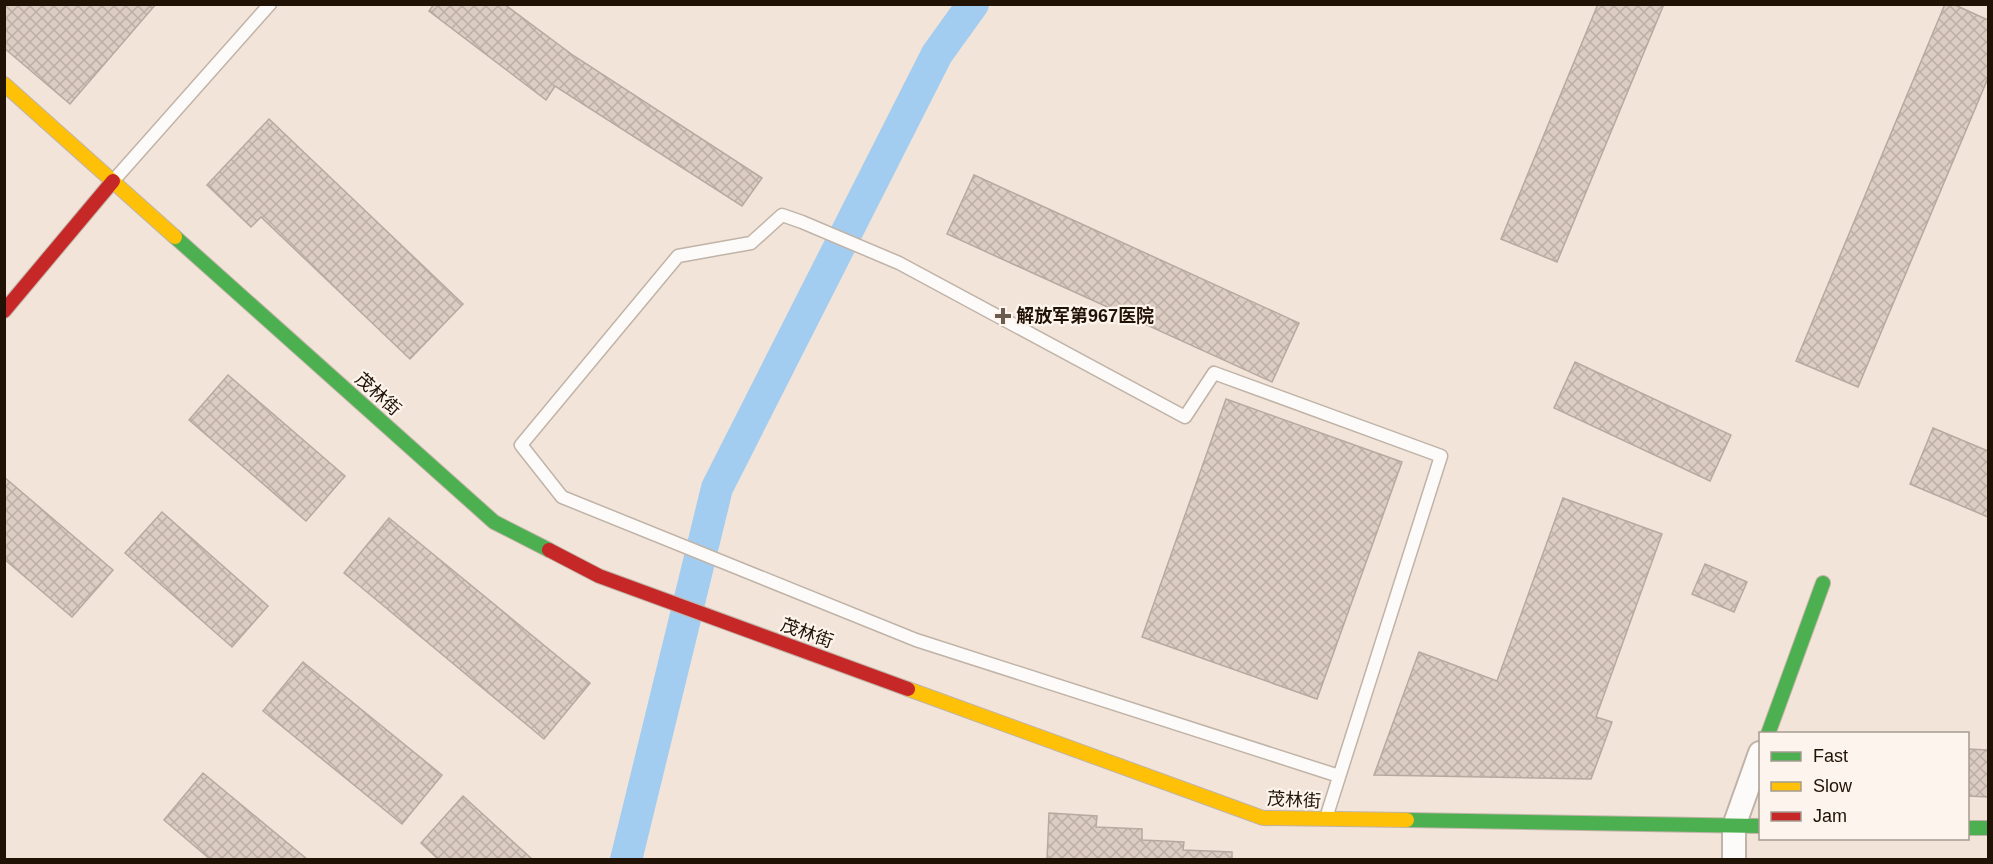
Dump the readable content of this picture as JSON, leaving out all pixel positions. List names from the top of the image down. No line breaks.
{"streets":{"street":["茂林街"]},"places":{"health":["解放军第967医院"]},"legend":["Fast","Slow","Jam"]}
